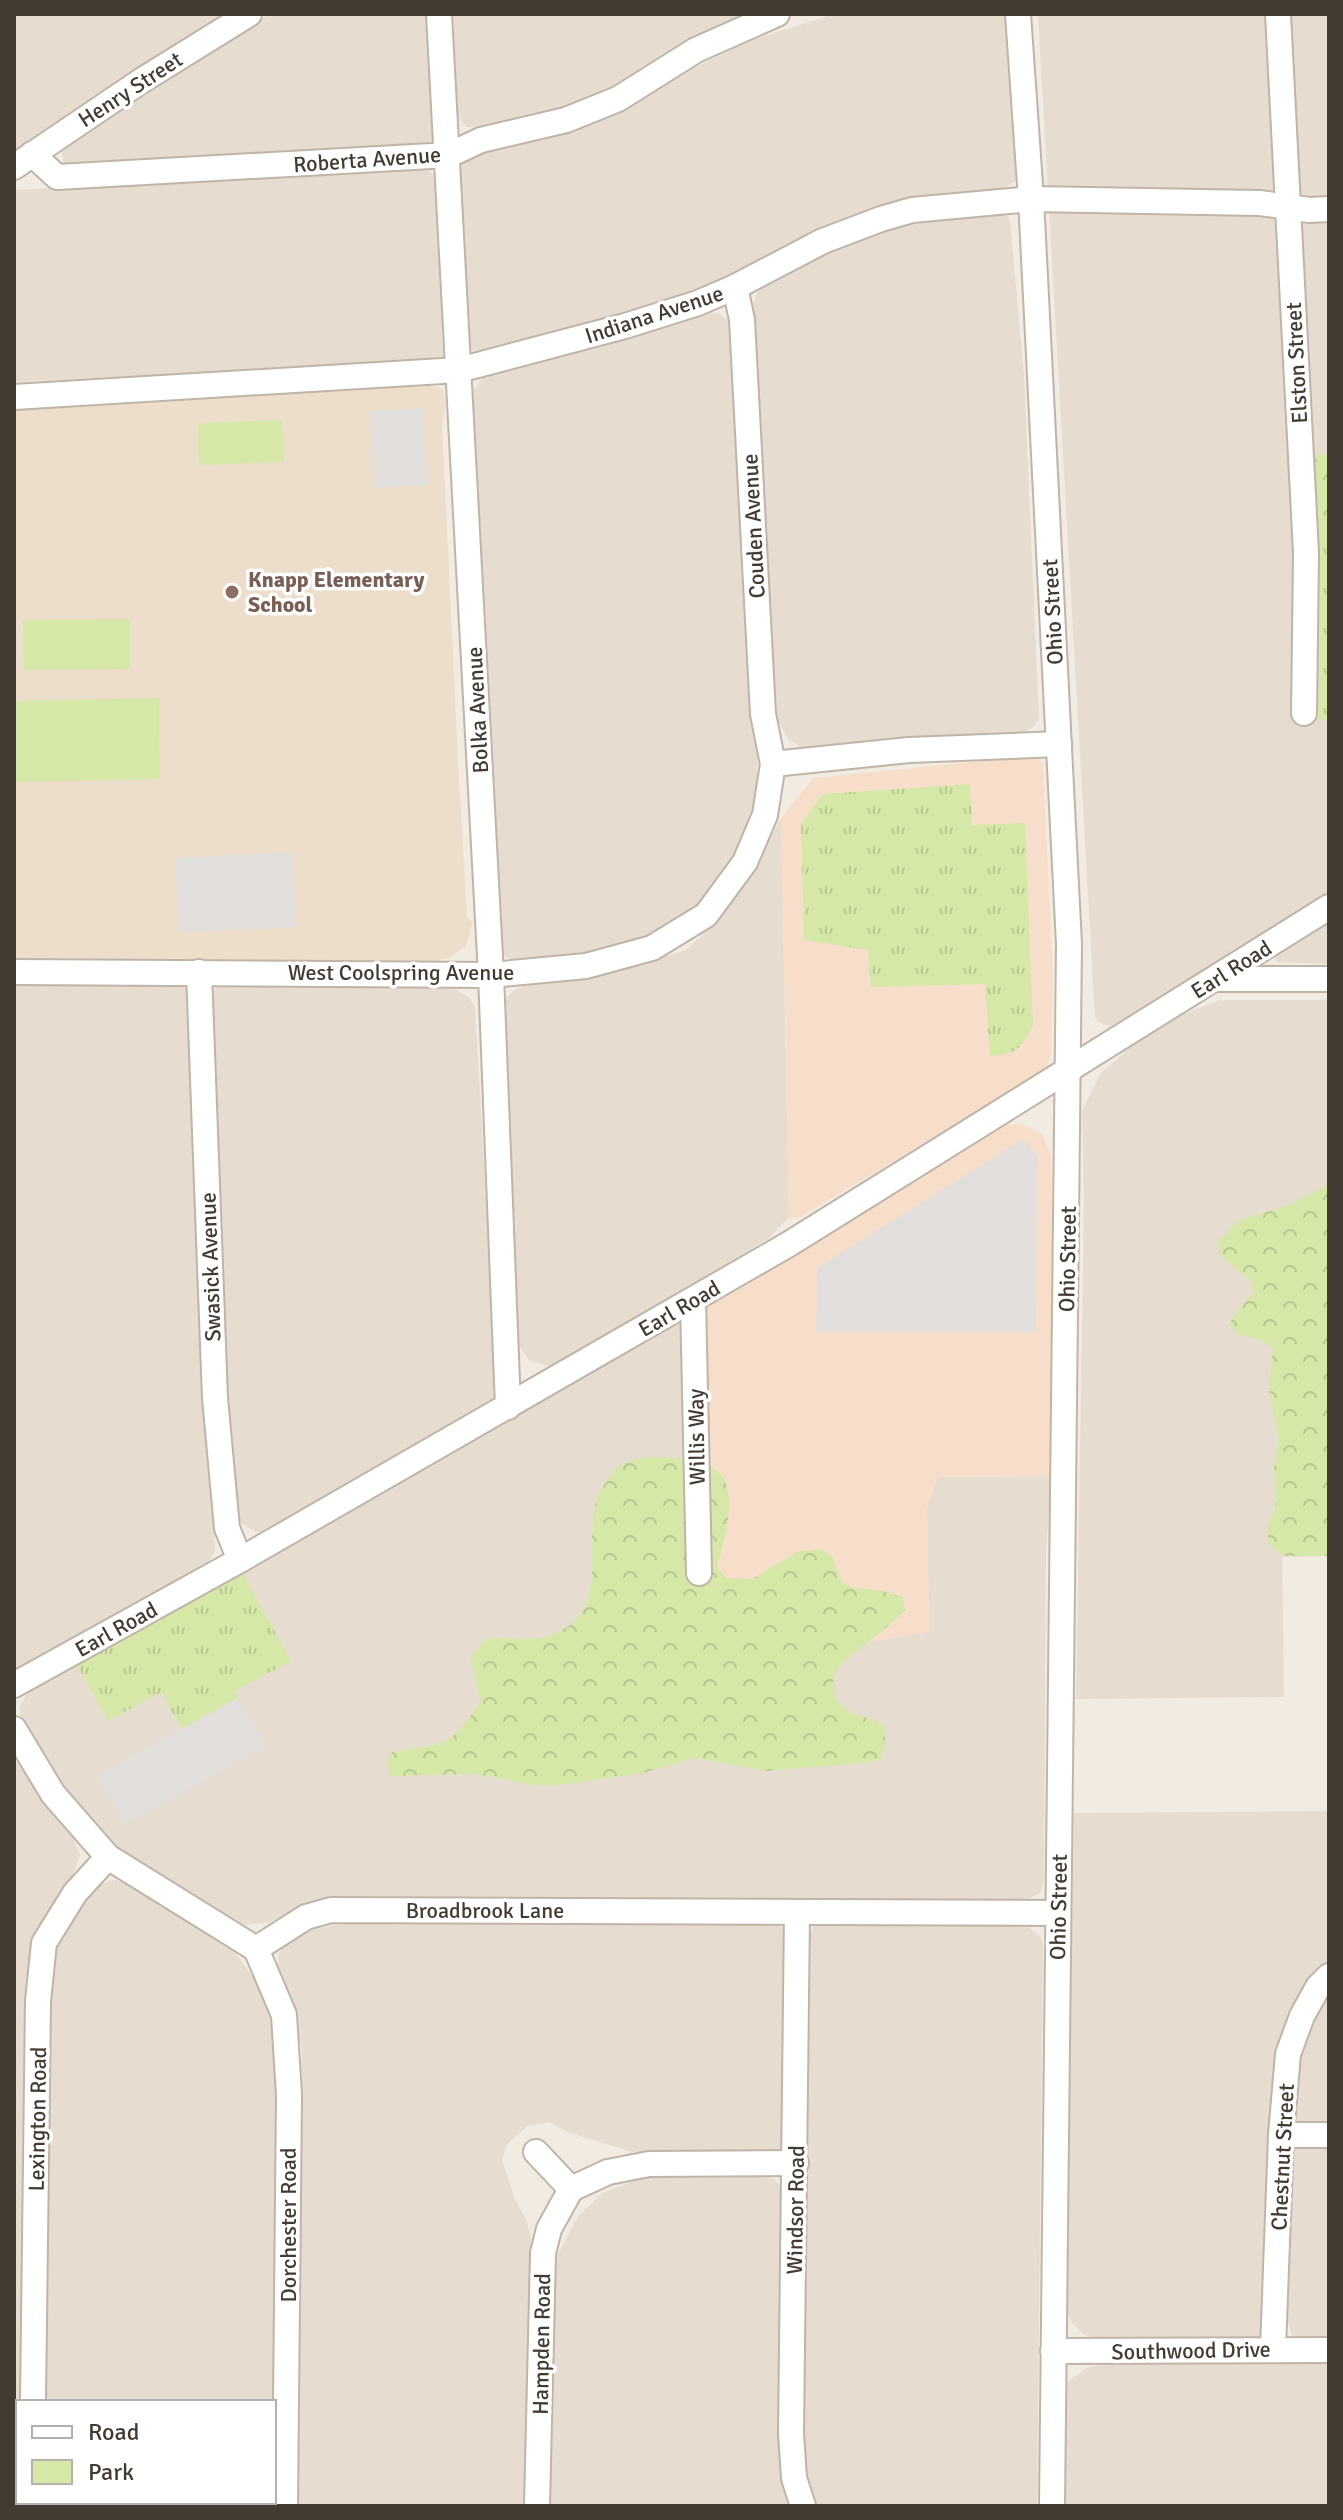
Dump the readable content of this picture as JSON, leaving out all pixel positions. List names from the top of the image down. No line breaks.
{"streets":{"street":["Henry Street","Roberta Avenue","Indiana Avenue","Elston Street","Couden Avenue","Ohio Street","Bolka Avenue","Earl Road","West Coolspring Avenue","Swasick Avenue","Willis Way","Broadbrook Lane","Lexington Road","Chestnut Street","Windsor Road","Dorchester Road","Hampden Road","Southwood Drive"]},"crossings":[["Henry Street","Roberta Avenue"],["Roberta Avenue","Bolka Avenue"],["Indiana Avenue","Elston Street"],["Indiana Avenue","Couden Avenue"],["Indiana Avenue","Ohio Street"],["Indiana Avenue","Bolka Avenue"],["Couden Avenue","West Coolspring Avenue"],["Ohio Street","Earl Road"],["Ohio Street","Broadbrook Lane"],["Ohio Street","Southwood Drive"],["Bolka Avenue","Earl Road"],["Bolka Avenue","West Coolspring Avenue"],["Earl Road","Swasick Avenue"],["Earl Road","Willis Way"],["West Coolspring Avenue","Swasick Avenue"],["Broadbrook Lane","Windsor Road"],["Broadbrook Lane","Dorchester Road"],["Chestnut Street","Southwood Drive"]],"places":["Knapp Elementary School"],"legend":["Road","Park"]}
